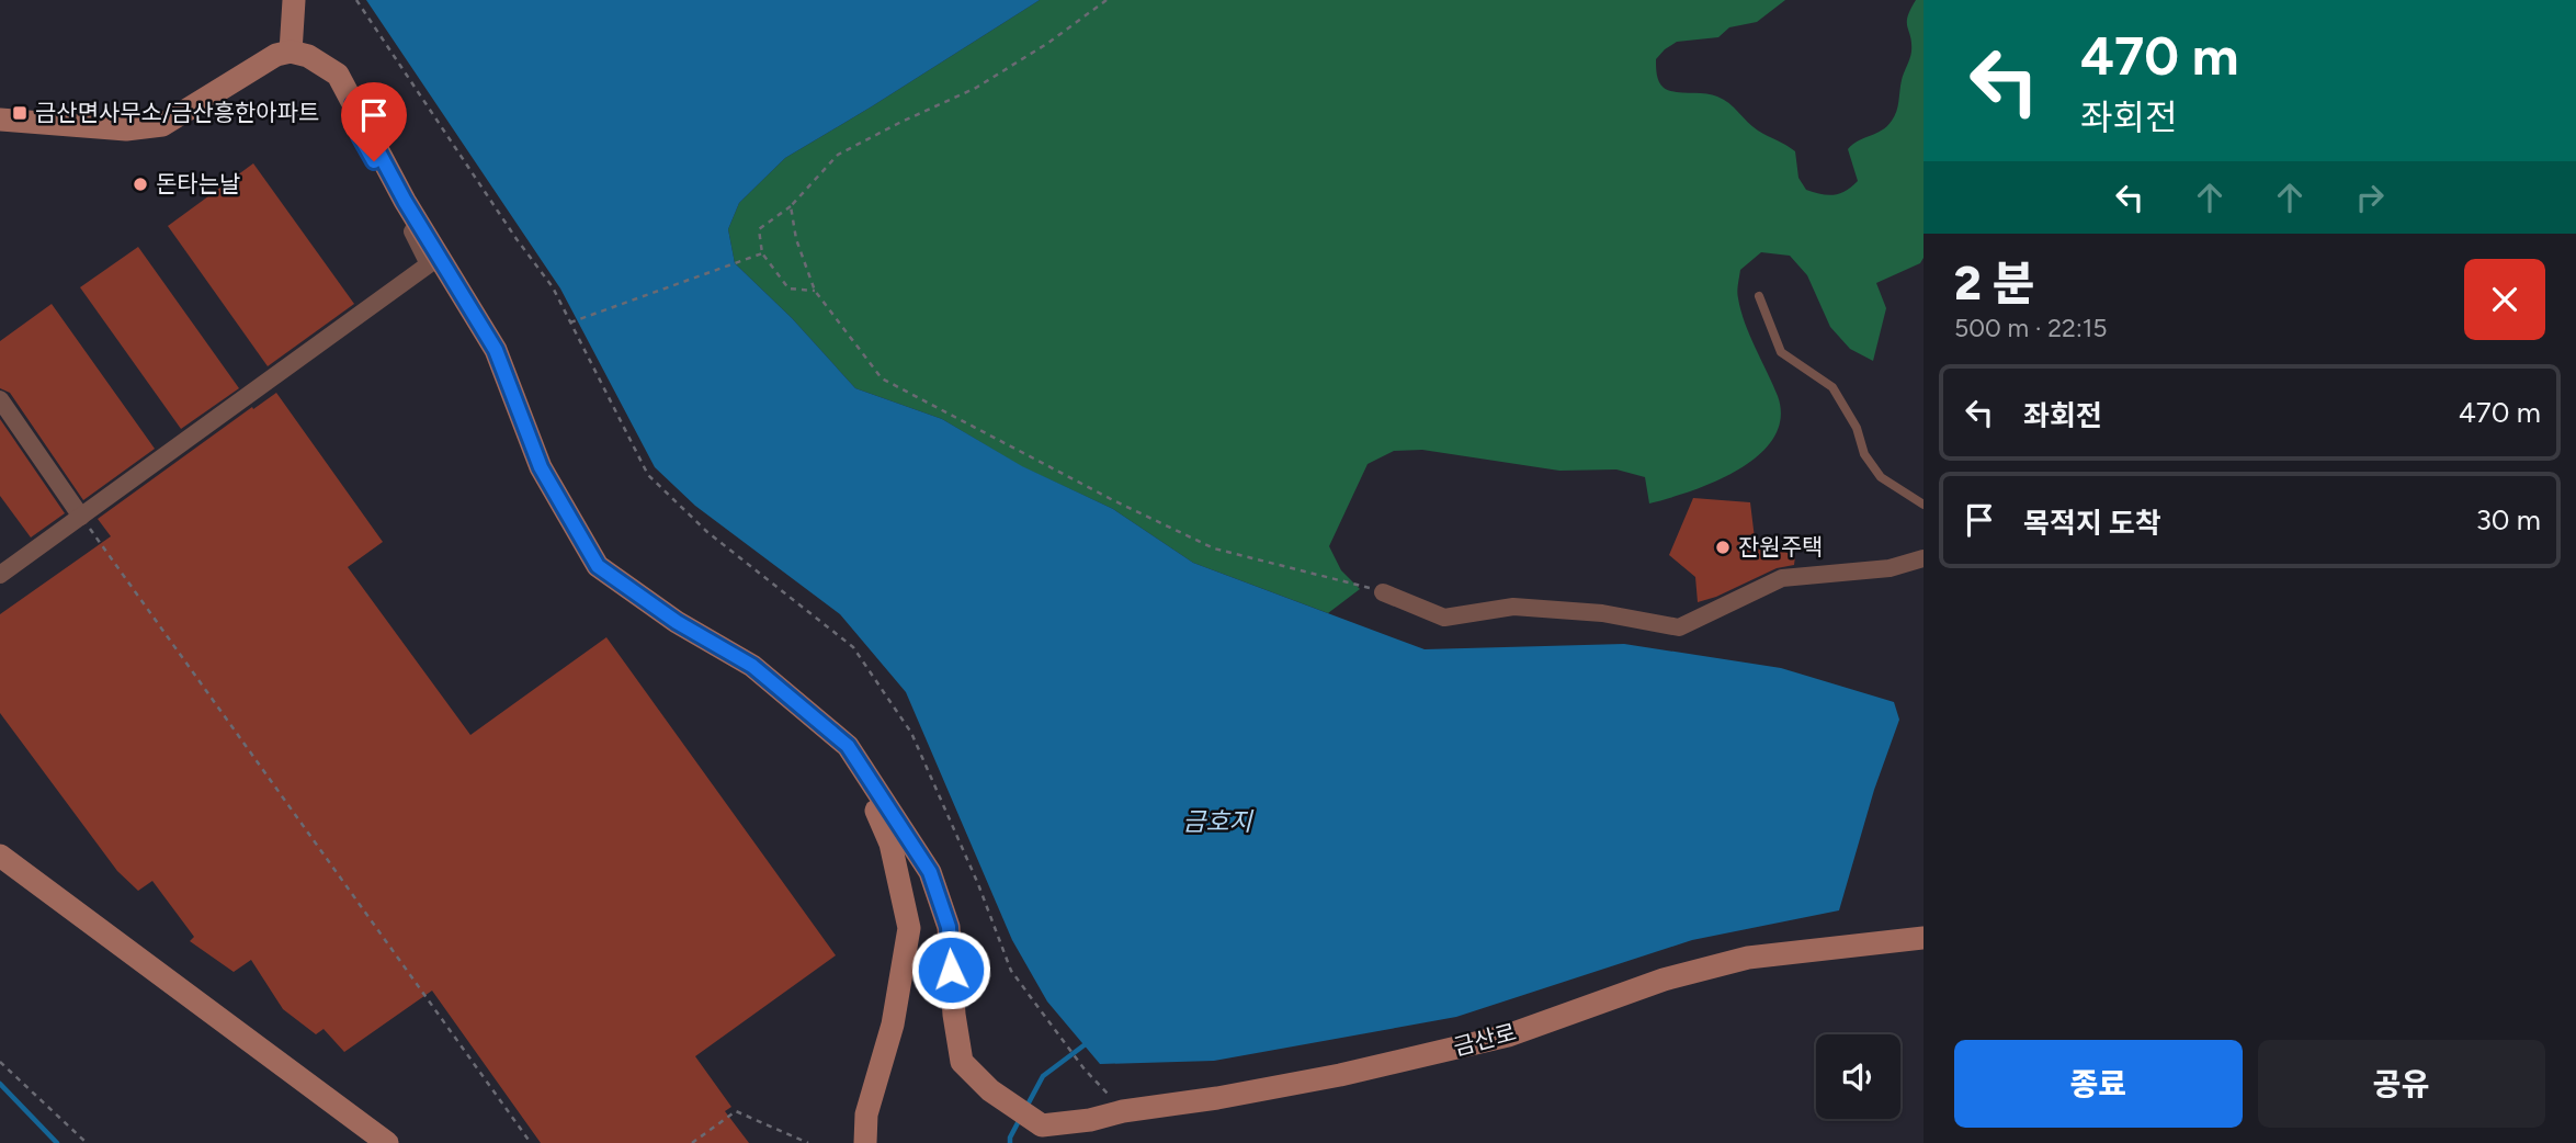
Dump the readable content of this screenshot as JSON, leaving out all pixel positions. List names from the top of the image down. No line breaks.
{"streets":{"street":["금산로"]},"water":["금호지"],"places":{"transit":["금산면사무소/금산흥한아파트"],"other":["돈타는날","잔원주택"]},"page":{"turn":["470 m","좌회전"],"heading":["2 분","500 m · 22:15"],"list":[{"name":"좌회전","value":"470 m"},{"name":"목적지 도착","value":"30 m"}],"buttons":["종료","공유"]}}
